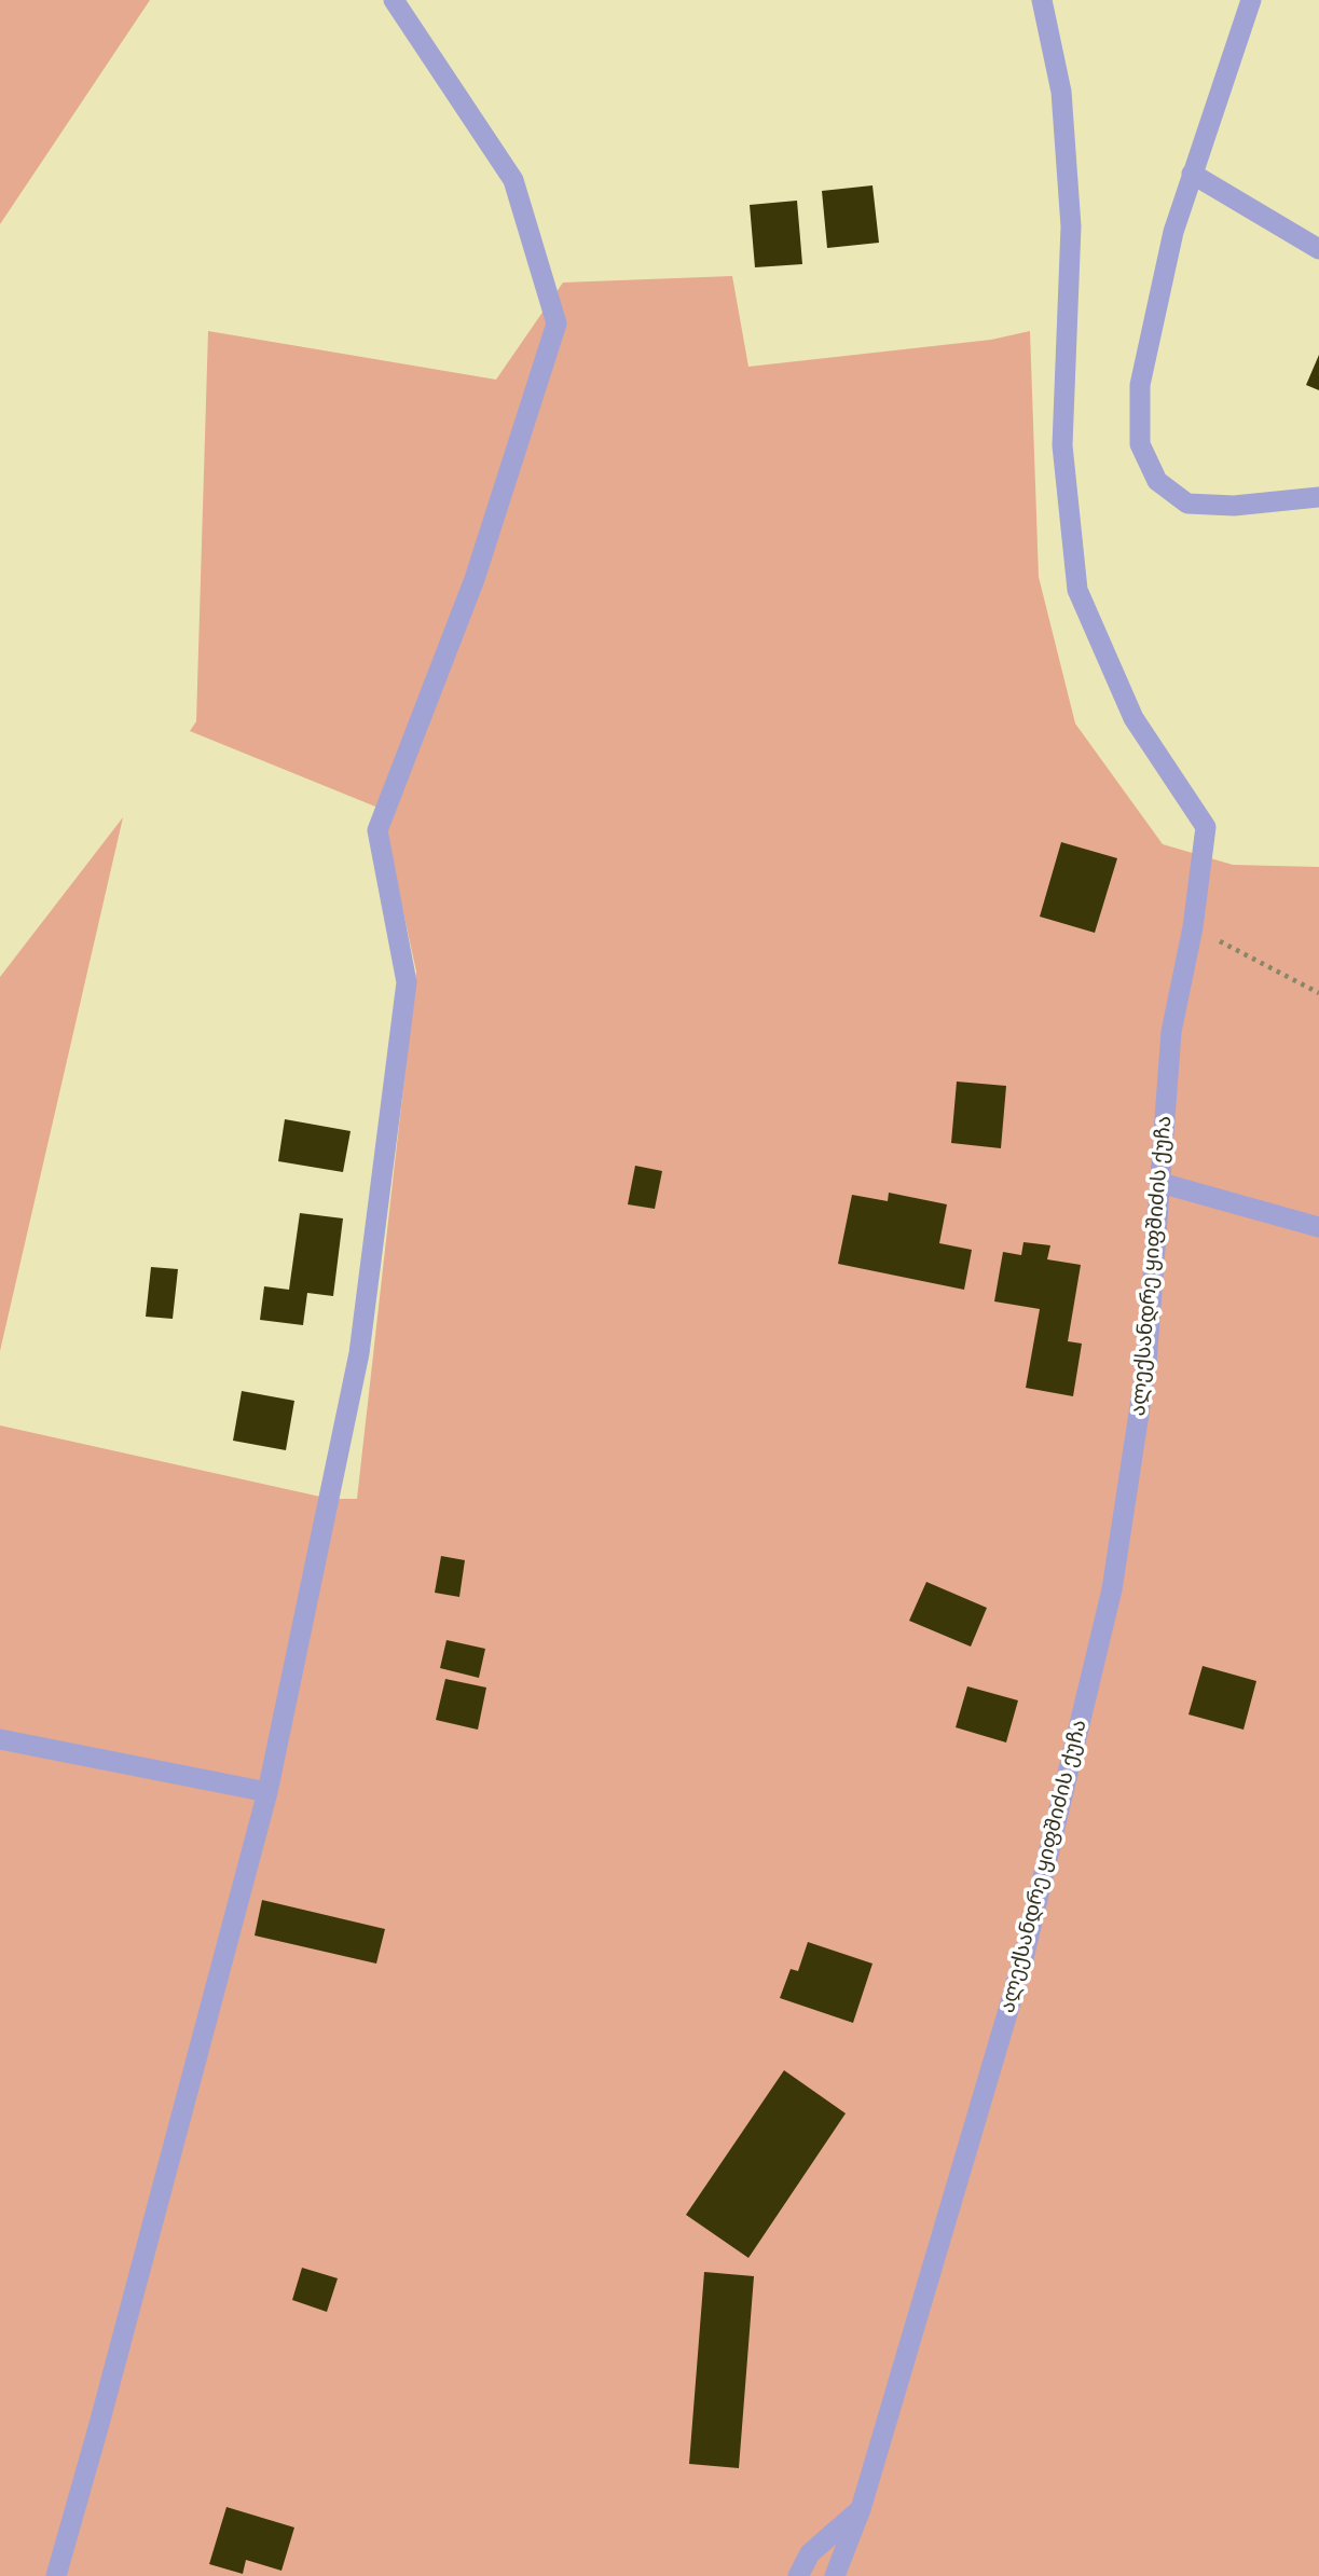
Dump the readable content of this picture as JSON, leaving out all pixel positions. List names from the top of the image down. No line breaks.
{"streets":{"street":["ალექსანდრე ყიფშიძის ქუჩა"]}}
